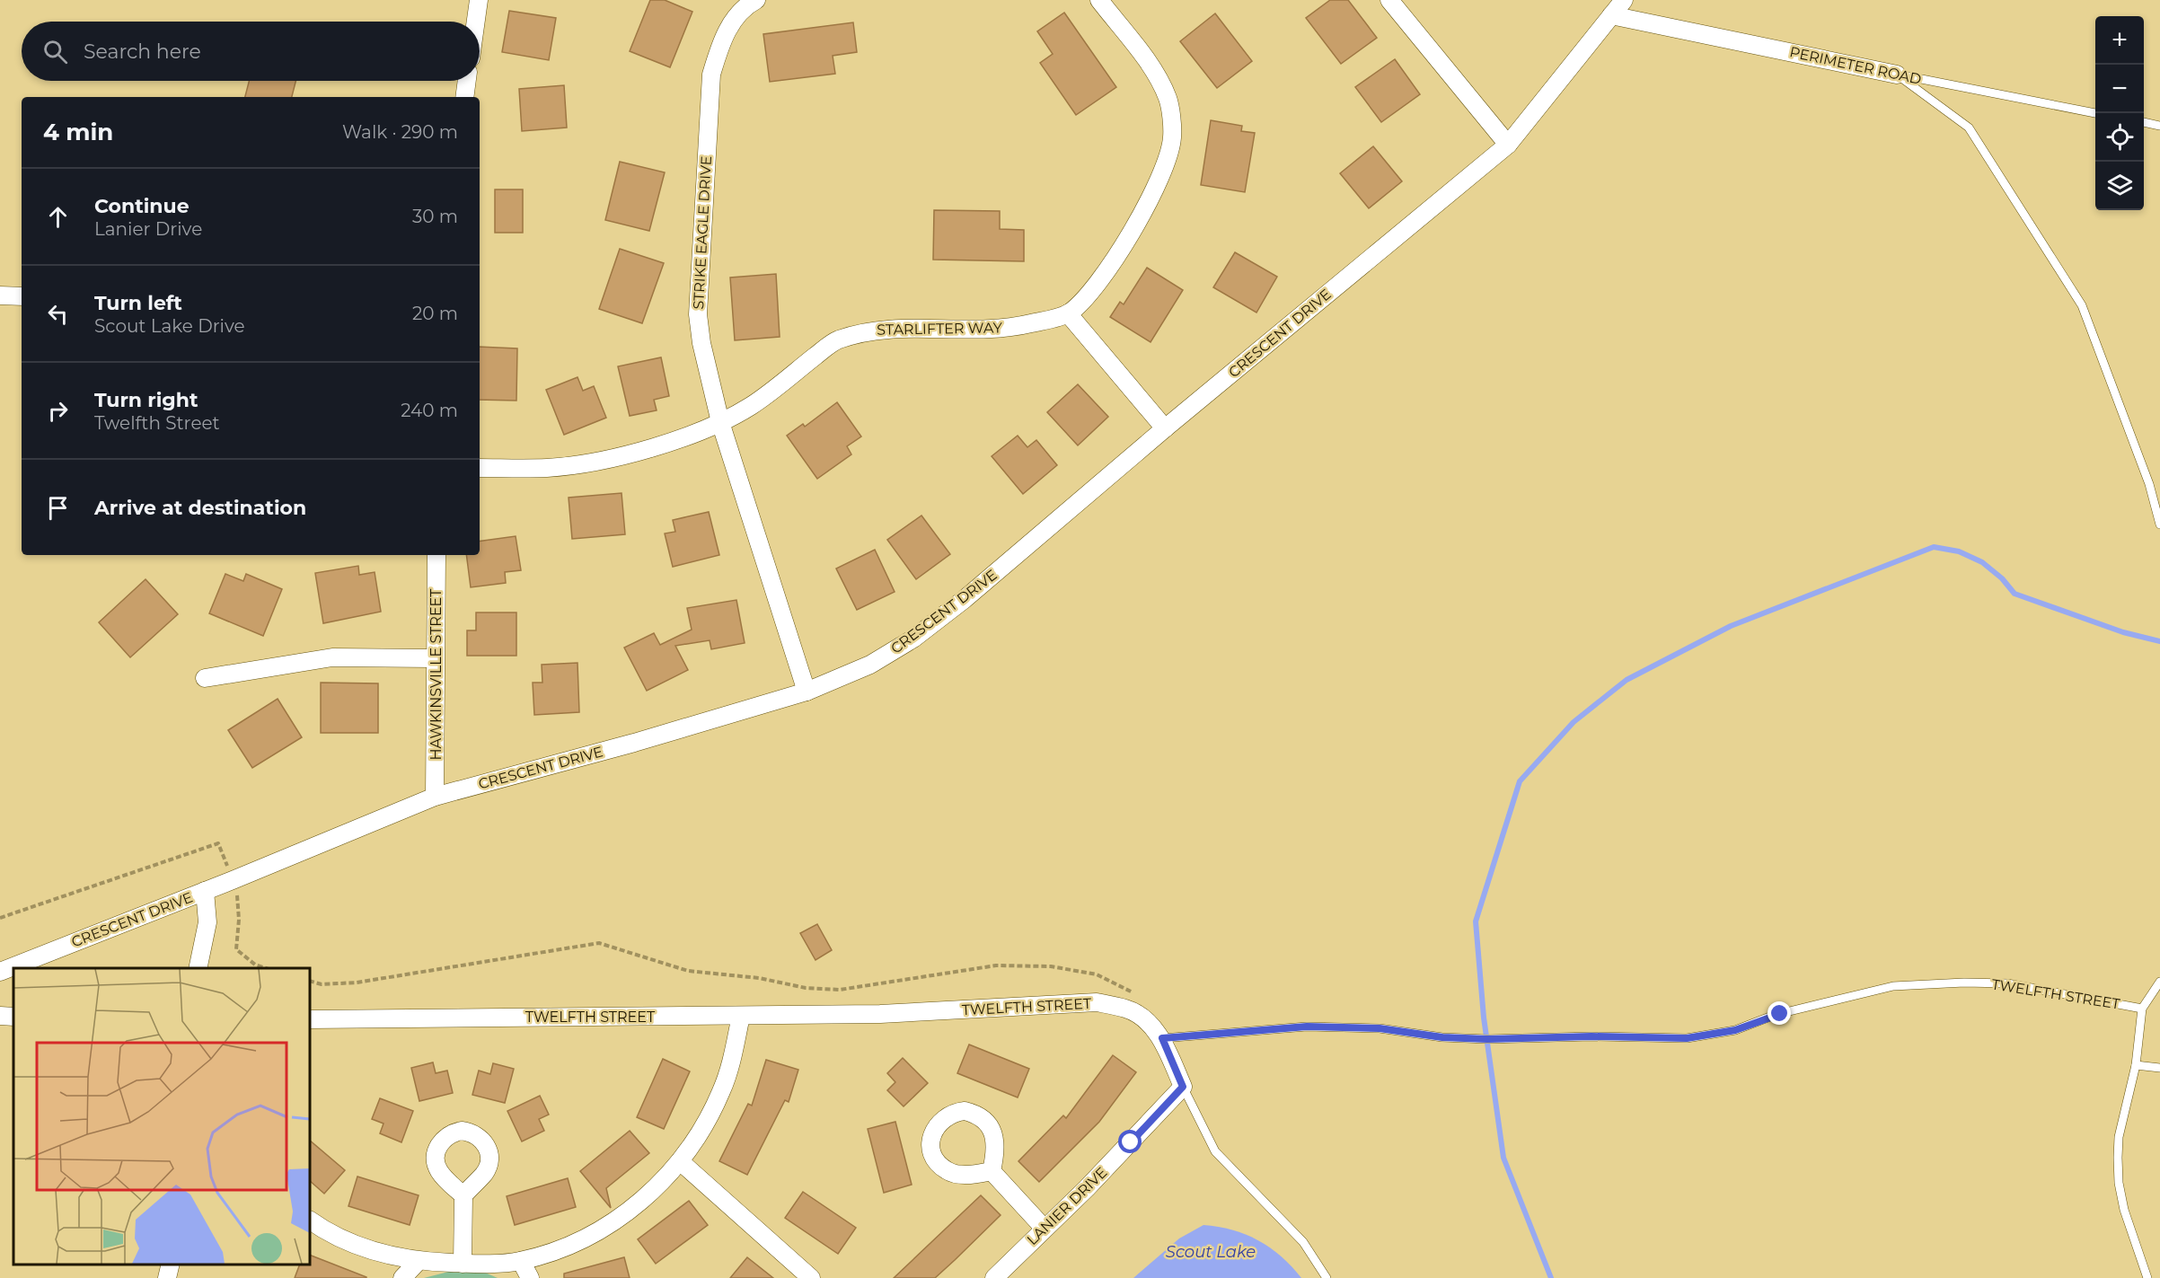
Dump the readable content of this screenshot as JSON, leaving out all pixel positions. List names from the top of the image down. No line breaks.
{"streets":{"street":["PERIMETER ROAD","STRIKE EAGLE DRIVE","STARLIFTER WAY","CRESCENT DRIVE","HAWKINSVILLE STREET","TWELFTH STREET","LANIER DRIVE"]},"crossings":[["PERIMETER ROAD","CRESCENT DRIVE"],["STRIKE EAGLE DRIVE","STARLIFTER WAY"],["STRIKE EAGLE DRIVE","CRESCENT DRIVE"],["CRESCENT DRIVE","HAWKINSVILLE STREET"]],"water":["Scout Lake"],"page":{"map_buttons":["+","−"],"search":"Search here","heading":["4 min","Walk · 290 m"],"list":[["Continue","Lanier Drive","30 m"],["Turn left","Scout Lake Drive","20 m"],["Turn right","Twelfth Street","240 m"],"Arrive at destination"]}}
